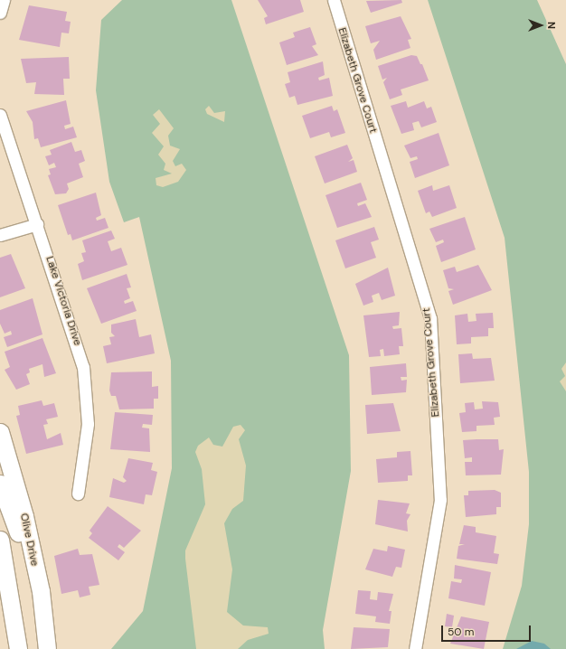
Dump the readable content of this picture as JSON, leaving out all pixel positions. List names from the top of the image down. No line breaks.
{"streets":{"main road":["Olive Drive"],"street":["Elizabeth Grove Court","Lake Victoria Drive"]},"scale_bar":"50 m","north":"right"}
